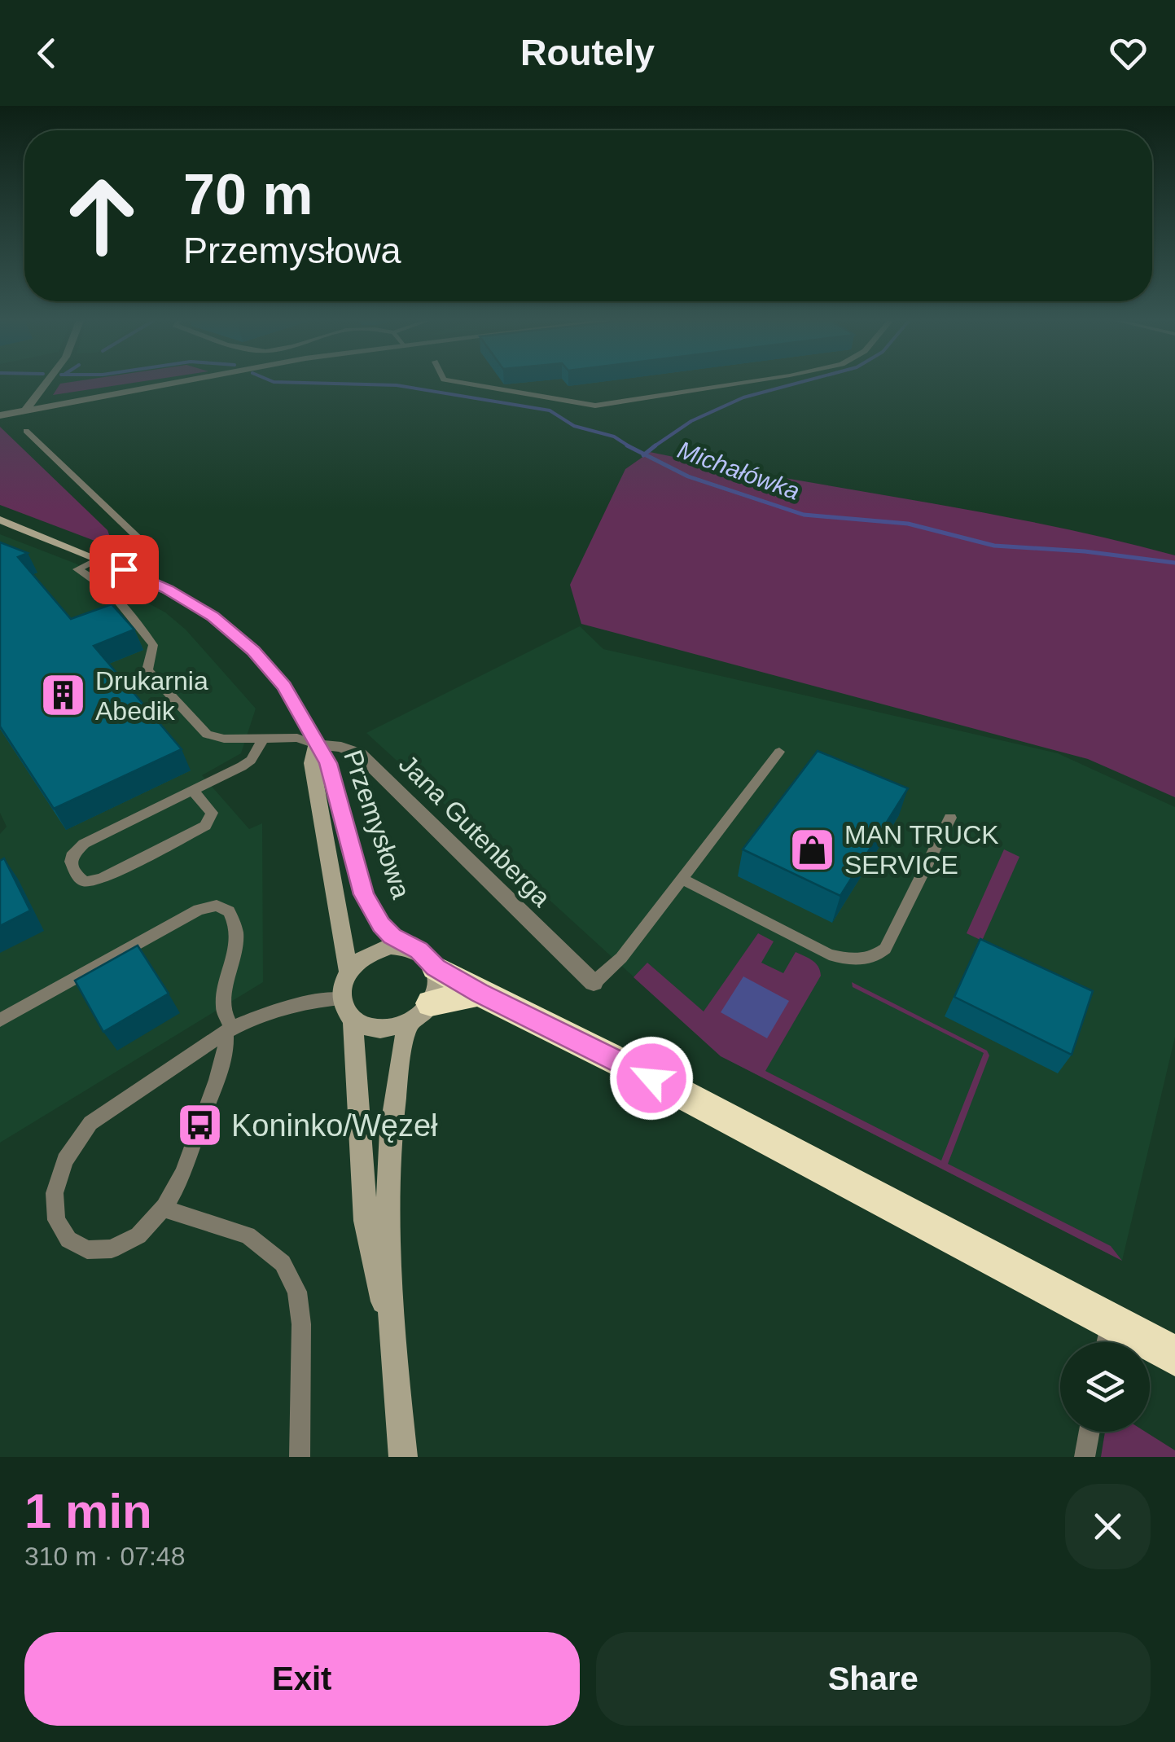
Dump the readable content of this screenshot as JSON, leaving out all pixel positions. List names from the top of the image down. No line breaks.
{"streets":{"street":["Przemysłowa","Jana Gutenberga"]},"crossings":[["Przemysłowa","Jana Gutenberga"]],"water":["Michałówka"],"places":{"building":["Drukarnia Abedik"],"shop":["MAN TRUCK SERVICE"],"bus stop":["Koninko/Węzeł"]},"page":{"header":"Routely","turn":["70 m","Przemysłowa"],"heading":["1 min","310 m · 07:48"],"buttons":["Exit","Share"]}}
